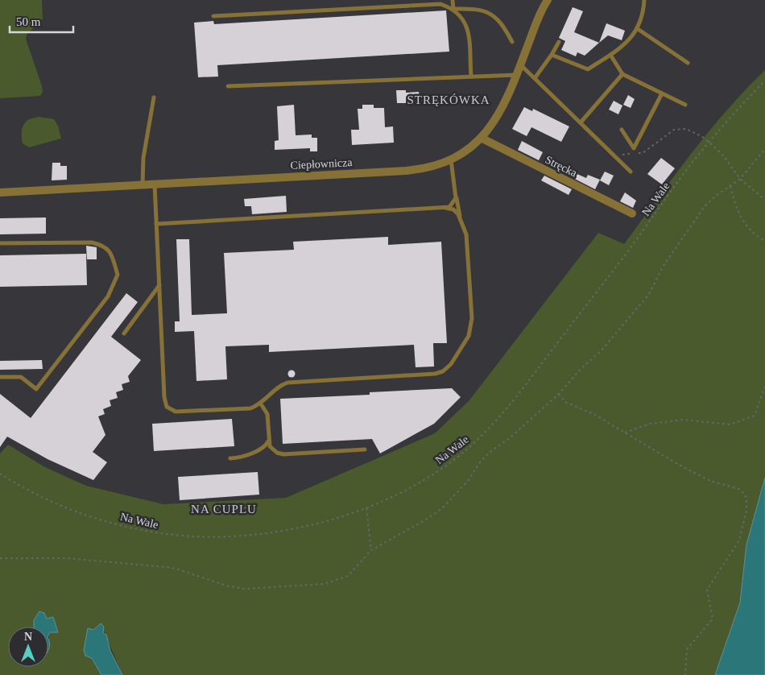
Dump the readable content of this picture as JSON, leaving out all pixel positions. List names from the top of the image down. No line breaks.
{"streets":{"street":["Ciepłownicza","Stręcka"],"path":["Na Wale"]},"crossings":[["Ciepłownicza","Stręcka"]],"districts":["STRĘKÓWKA","NA CUPLU"],"scale_bar":"50 m","north":"top"}
